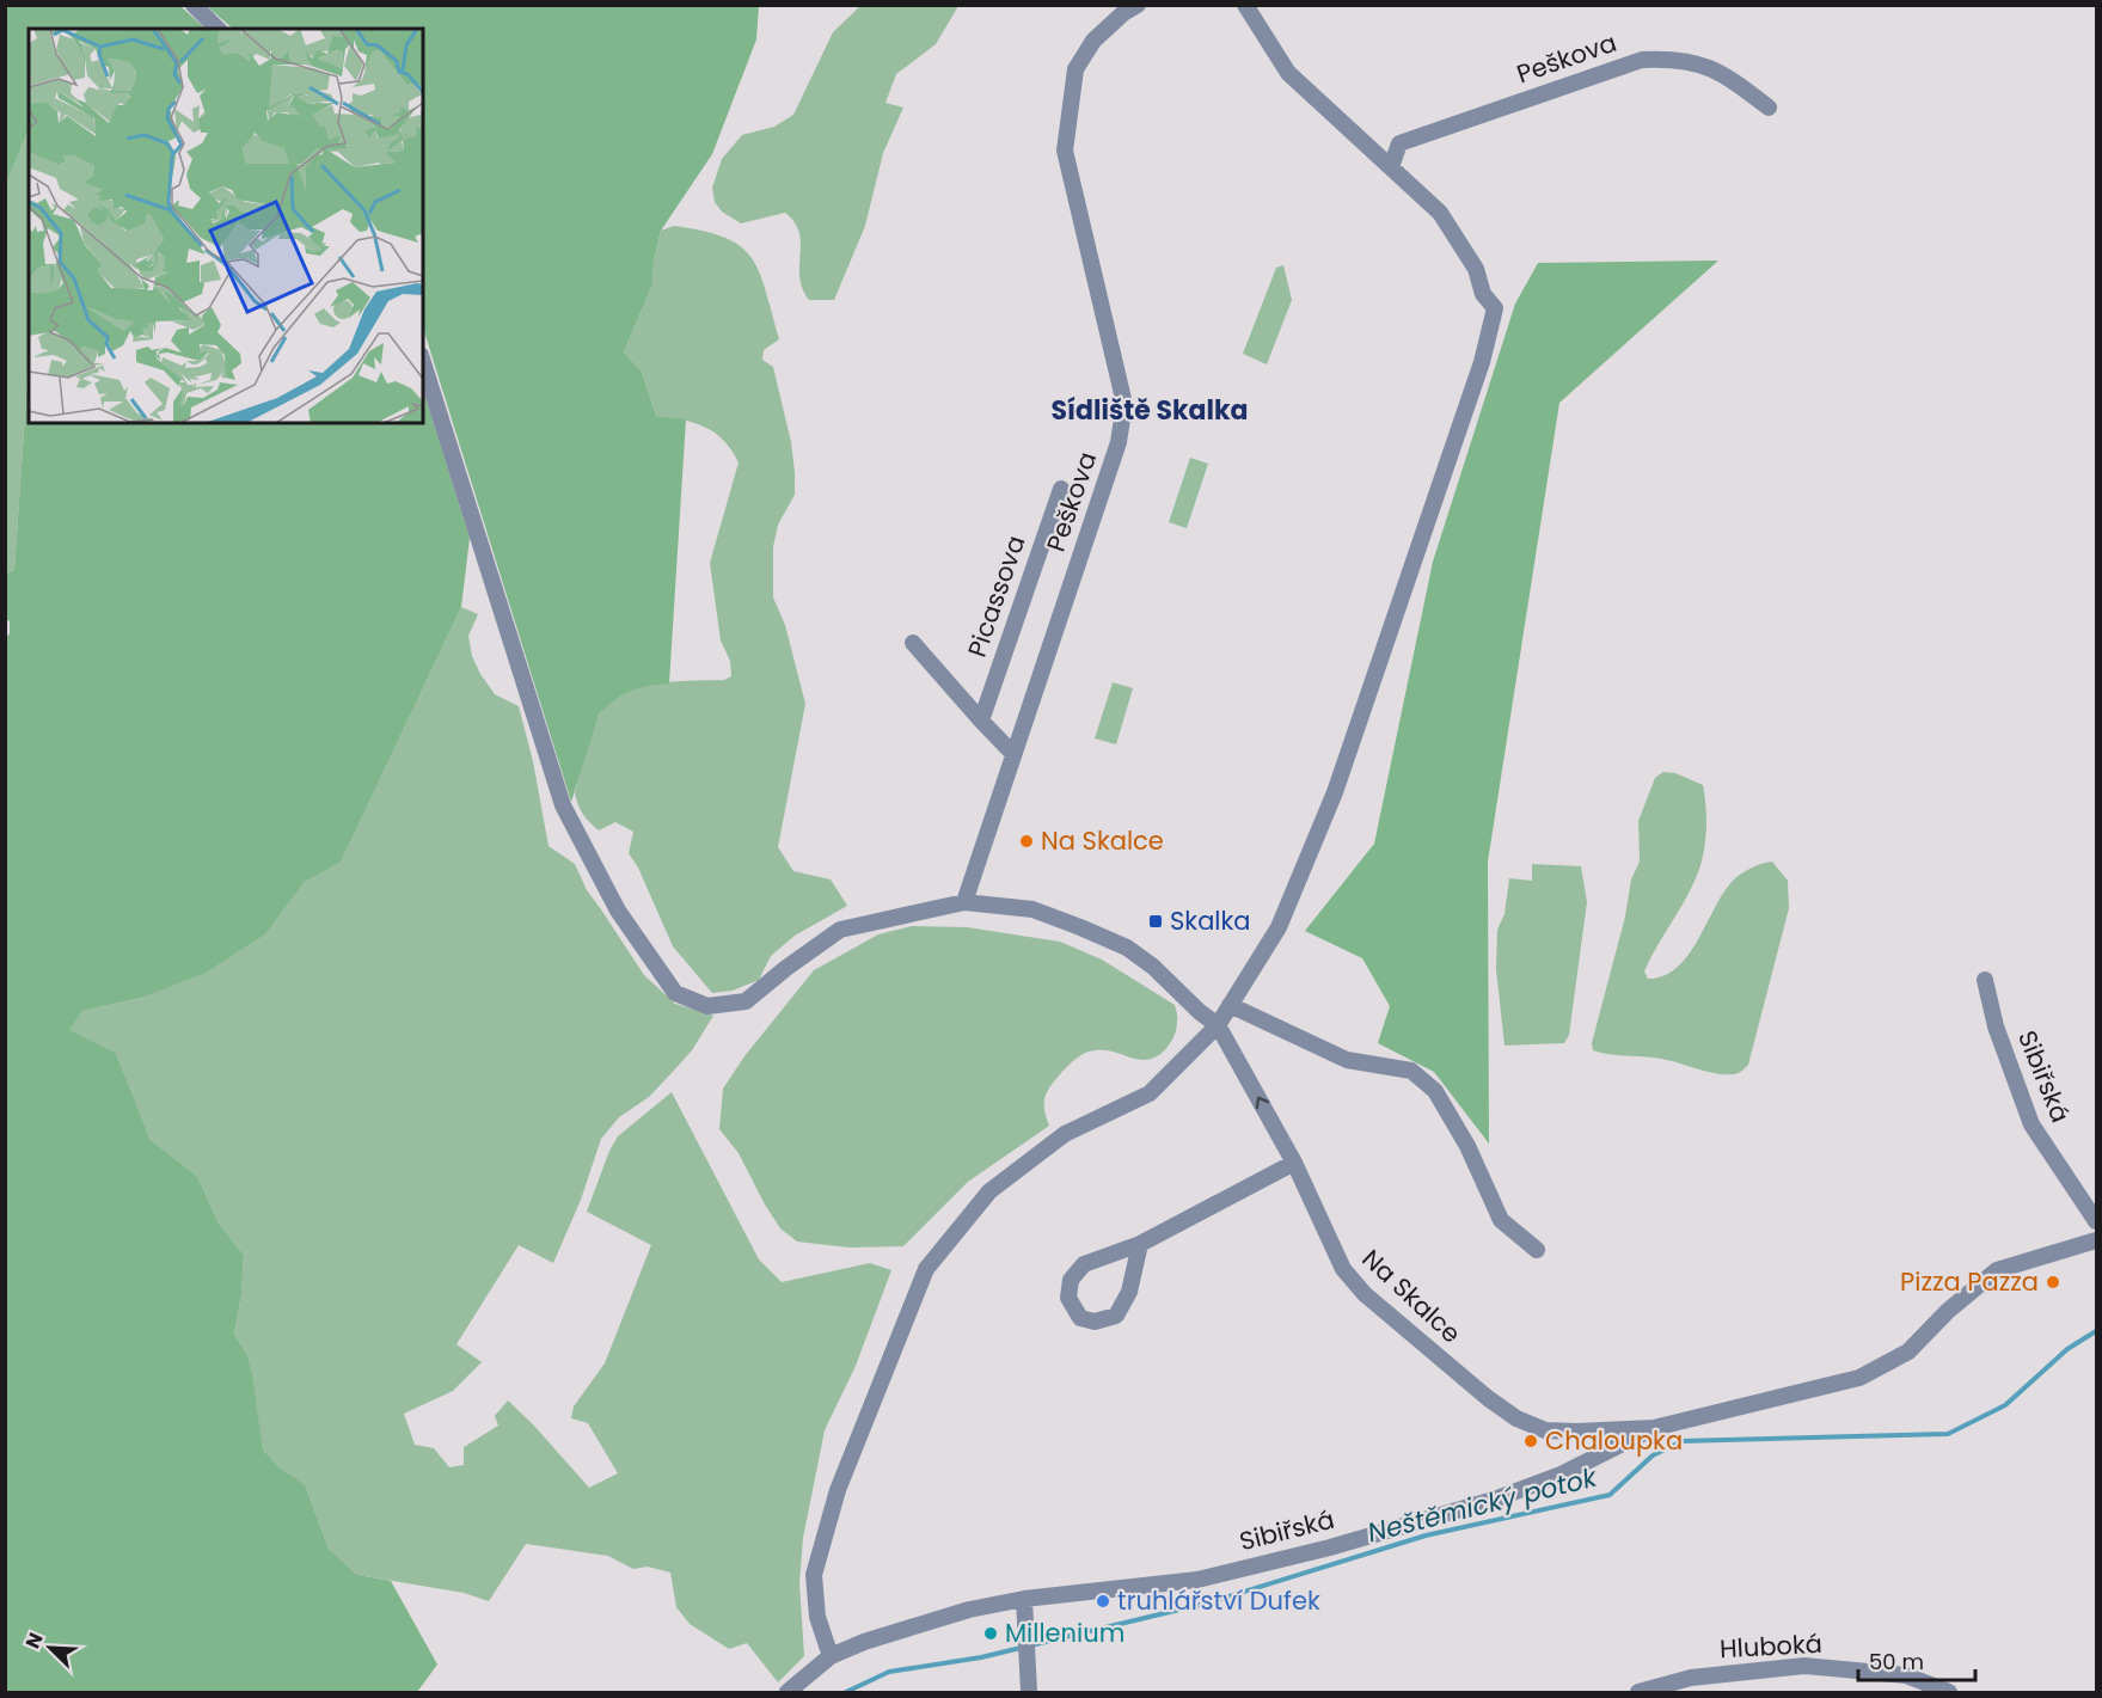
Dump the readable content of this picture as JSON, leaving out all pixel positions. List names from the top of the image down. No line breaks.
{"streets":{"street":["Peškova","Picassova","Sibiřská","Na Skalce","Hluboká"]},"crossings":[["Peškova","Picassova"],["Sibiřská","Na Skalce"]],"districts":["Sídliště Skalka"],"water":["Neštěmický potok"],"places":{"other":["Na Skalce","Pizza Pazza","Chaloupka","truhlářství Dufek","Millenium"],"transit":["Skalka"]},"scale_bar":"50 m","north":"top left"}
